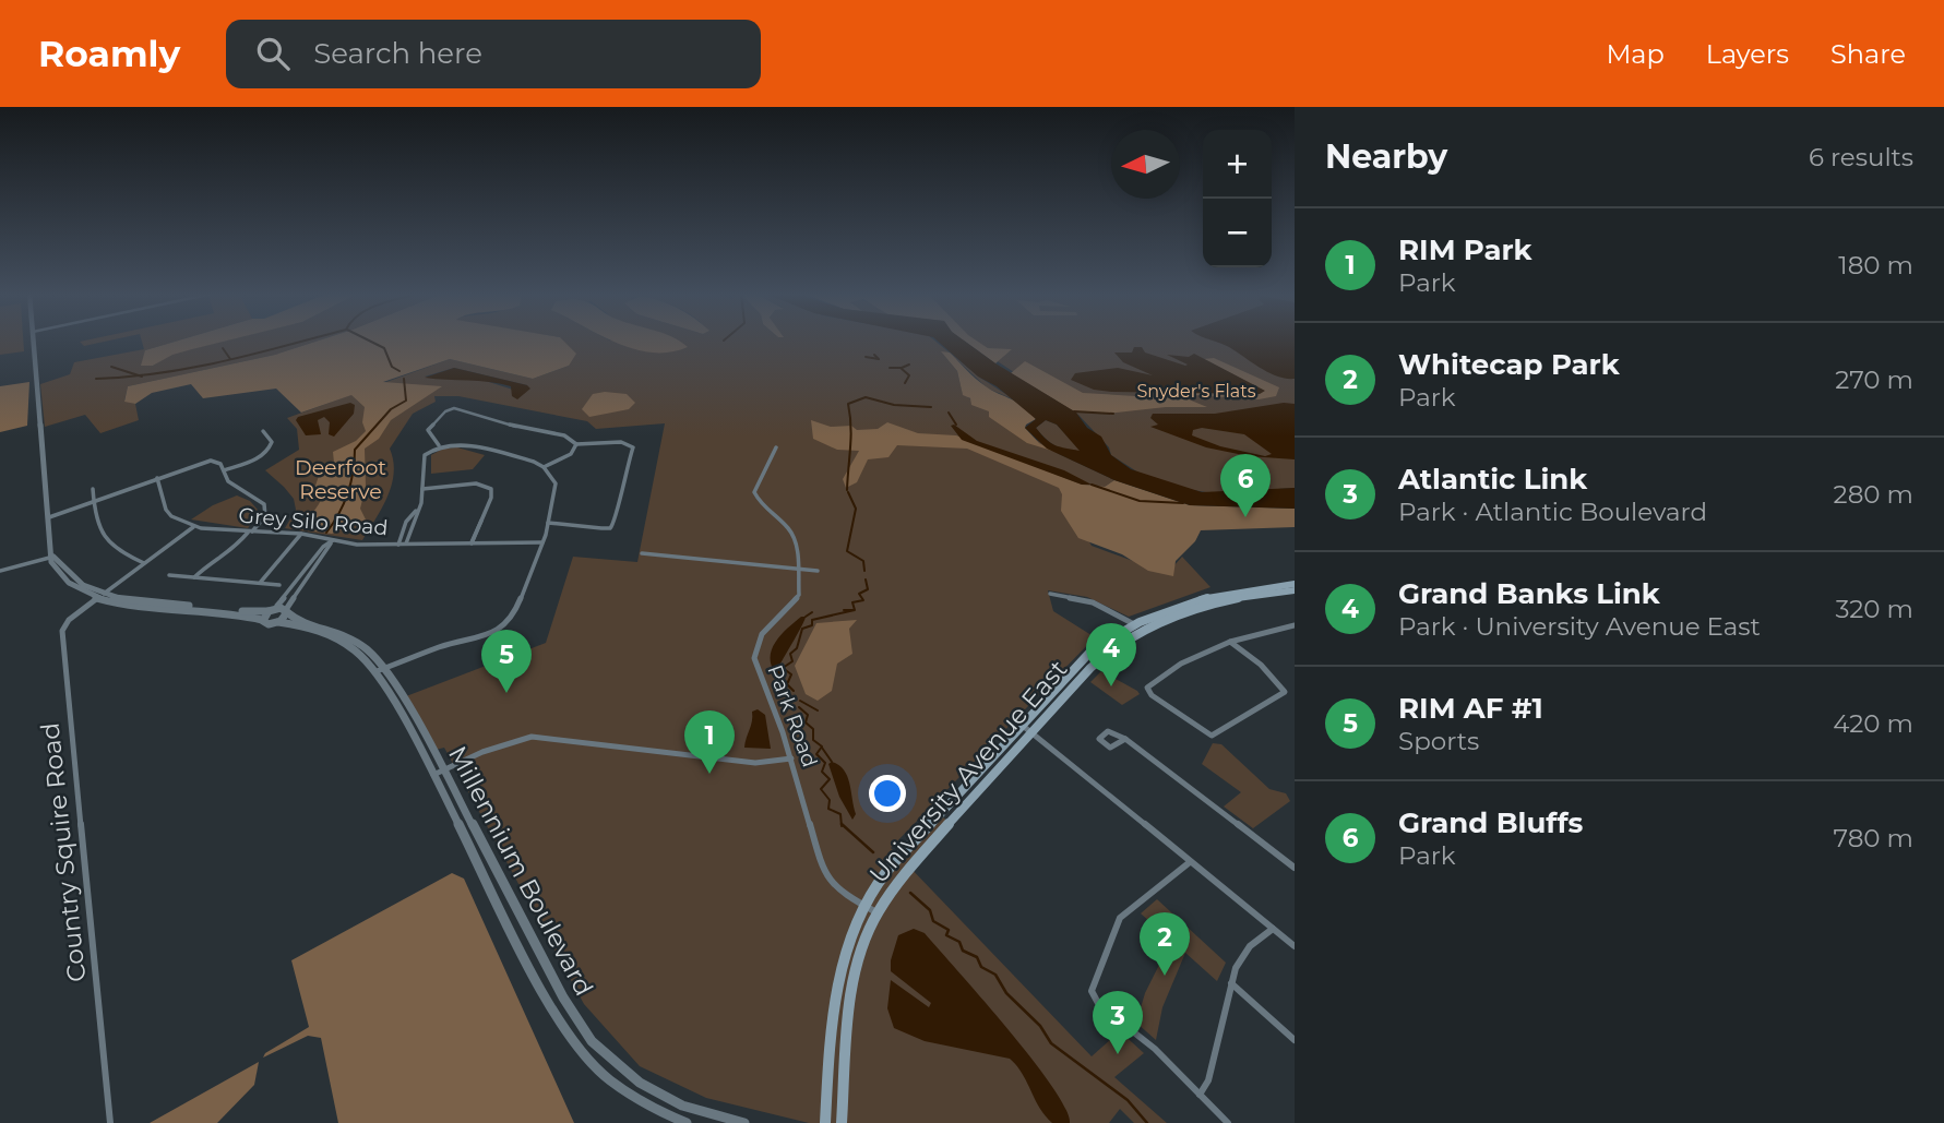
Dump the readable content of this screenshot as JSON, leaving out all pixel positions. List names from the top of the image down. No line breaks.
{"streets":{"main road":["University Avenue East"],"street":["Grey Silo Road","Park Road","Country Squire Road","Millennium Boulevard"]},"crossings":[["Park Road","University Avenue East"]],"parks":["Snyder's Flats","Deerfoot Reserve"],"north":"left","page":{"header":"Roamly","search":"Search here","nav":["Map","Layers","Share"],"heading":["Nearby","6 results"],"map_buttons":["+","−"],"list":[{"mark":"1","name":"RIM Park","note":"Park","value":"180 m"},{"mark":"2","name":"Whitecap Park","note":"Park","value":"270 m"},{"mark":"3","name":"Atlantic Link","note":"Park · Atlantic Boulevard","value":"280 m"},{"mark":"4","name":"Grand Banks Link","note":"Park · University Avenue East","value":"320 m"},{"mark":"5","name":"RIM AF #1","note":"Sports","value":"420 m"},{"mark":"6","name":"Grand Bluffs","note":"Park","value":"780 m"}],"pins":["6","4","5","1","2","3"]}}
